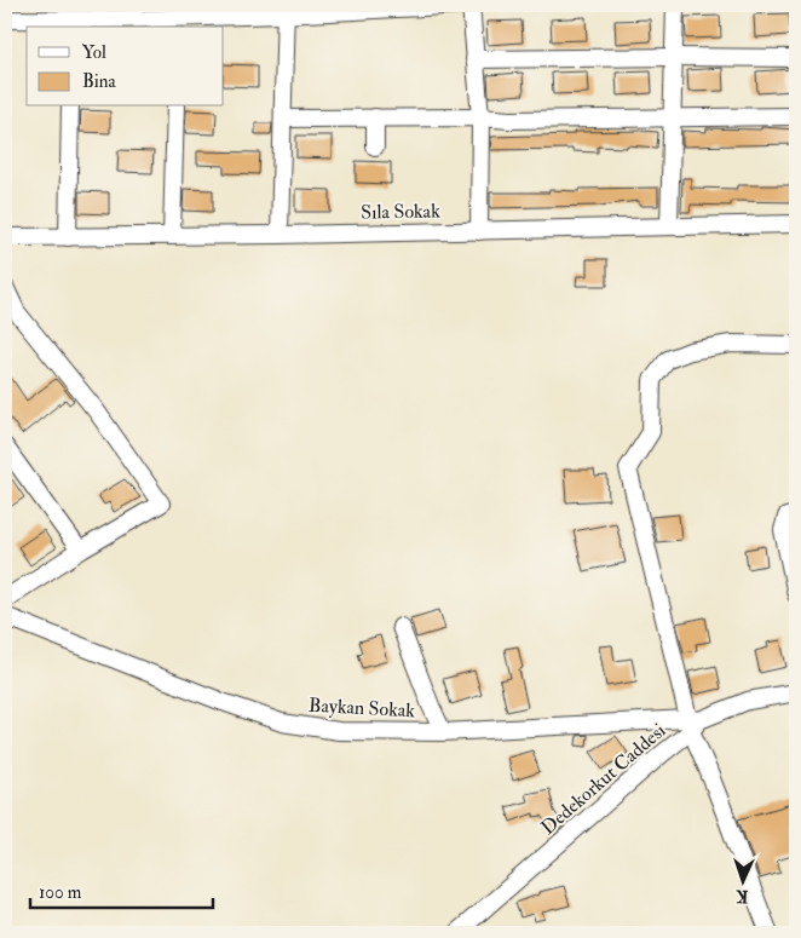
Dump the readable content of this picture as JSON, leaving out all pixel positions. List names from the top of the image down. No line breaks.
{"streets":{"street":["Sıla Sokak","Baykan Sokak","Dedekorkut Caddesi"]},"crossings":[["Baykan Sokak","Dedekorkut Caddesi"]],"legend":["Yol","Bina"],"scale_bar":"100 m","north":"bottom"}
